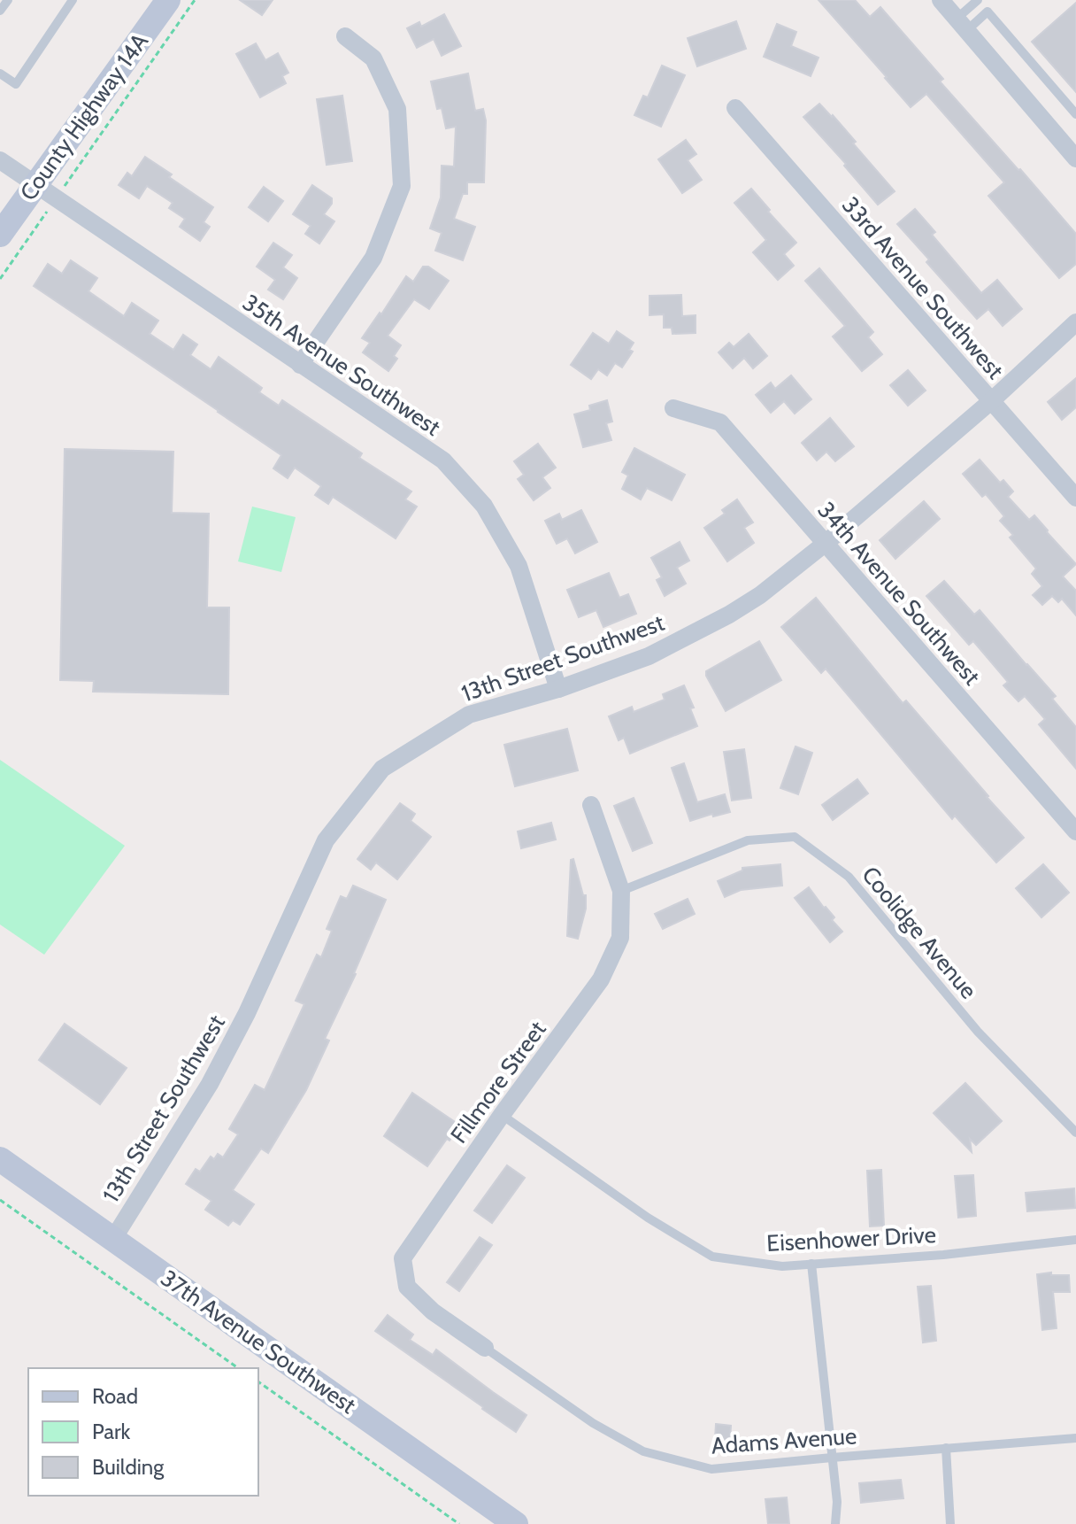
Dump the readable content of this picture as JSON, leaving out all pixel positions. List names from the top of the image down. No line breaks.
{"streets":{"main road":["County Highway 14A","37th Avenue Southwest"],"street":["33rd Avenue Southwest","35th Avenue Southwest","34th Avenue Southwest","13th Street Southwest","Fillmore Street"],"lane":["Coolidge Avenue","Eisenhower Drive","Adams Avenue"]},"crossings":[["County Highway 14A","35th Avenue Southwest"],["33rd Avenue Southwest","13th Street Southwest"],["35th Avenue Southwest","13th Street Southwest"],["34th Avenue Southwest","13th Street Southwest"],["13th Street Southwest","37th Avenue Southwest"],["Coolidge Avenue","Fillmore Street"],["Fillmore Street","Eisenhower Drive"],["Fillmore Street","Adams Avenue"]],"legend":["Road","Park","Building"]}
